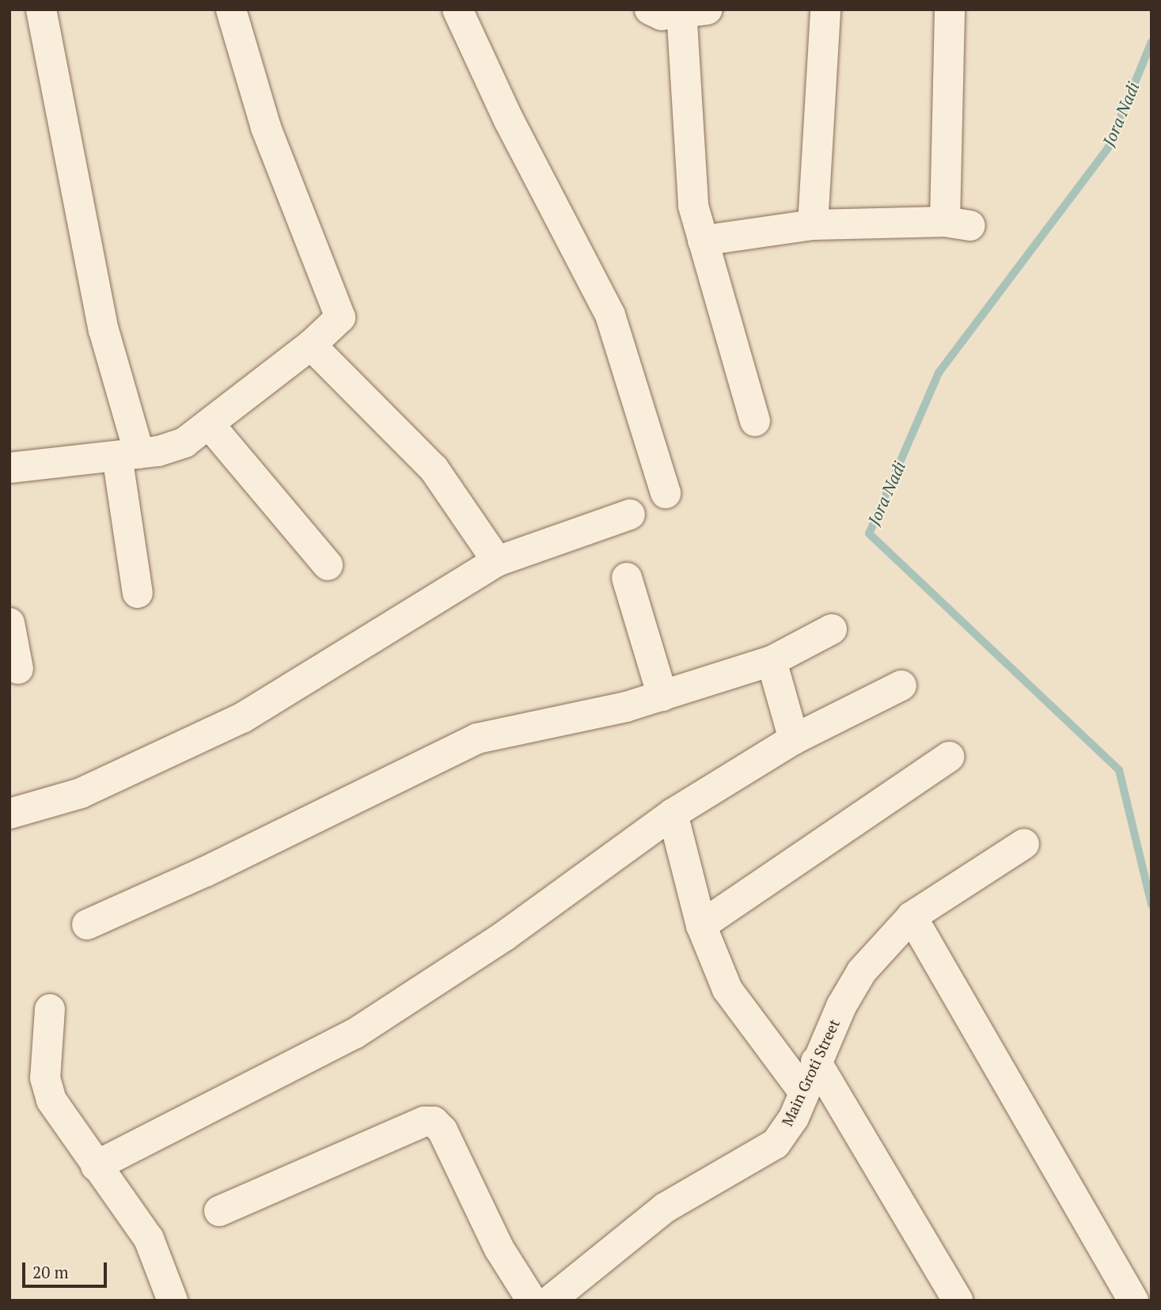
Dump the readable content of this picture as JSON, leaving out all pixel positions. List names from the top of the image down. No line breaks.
{"streets":{"street":["Main Groti Street"]},"water":["Jora Nadi"],"scale_bar":"20 m"}
